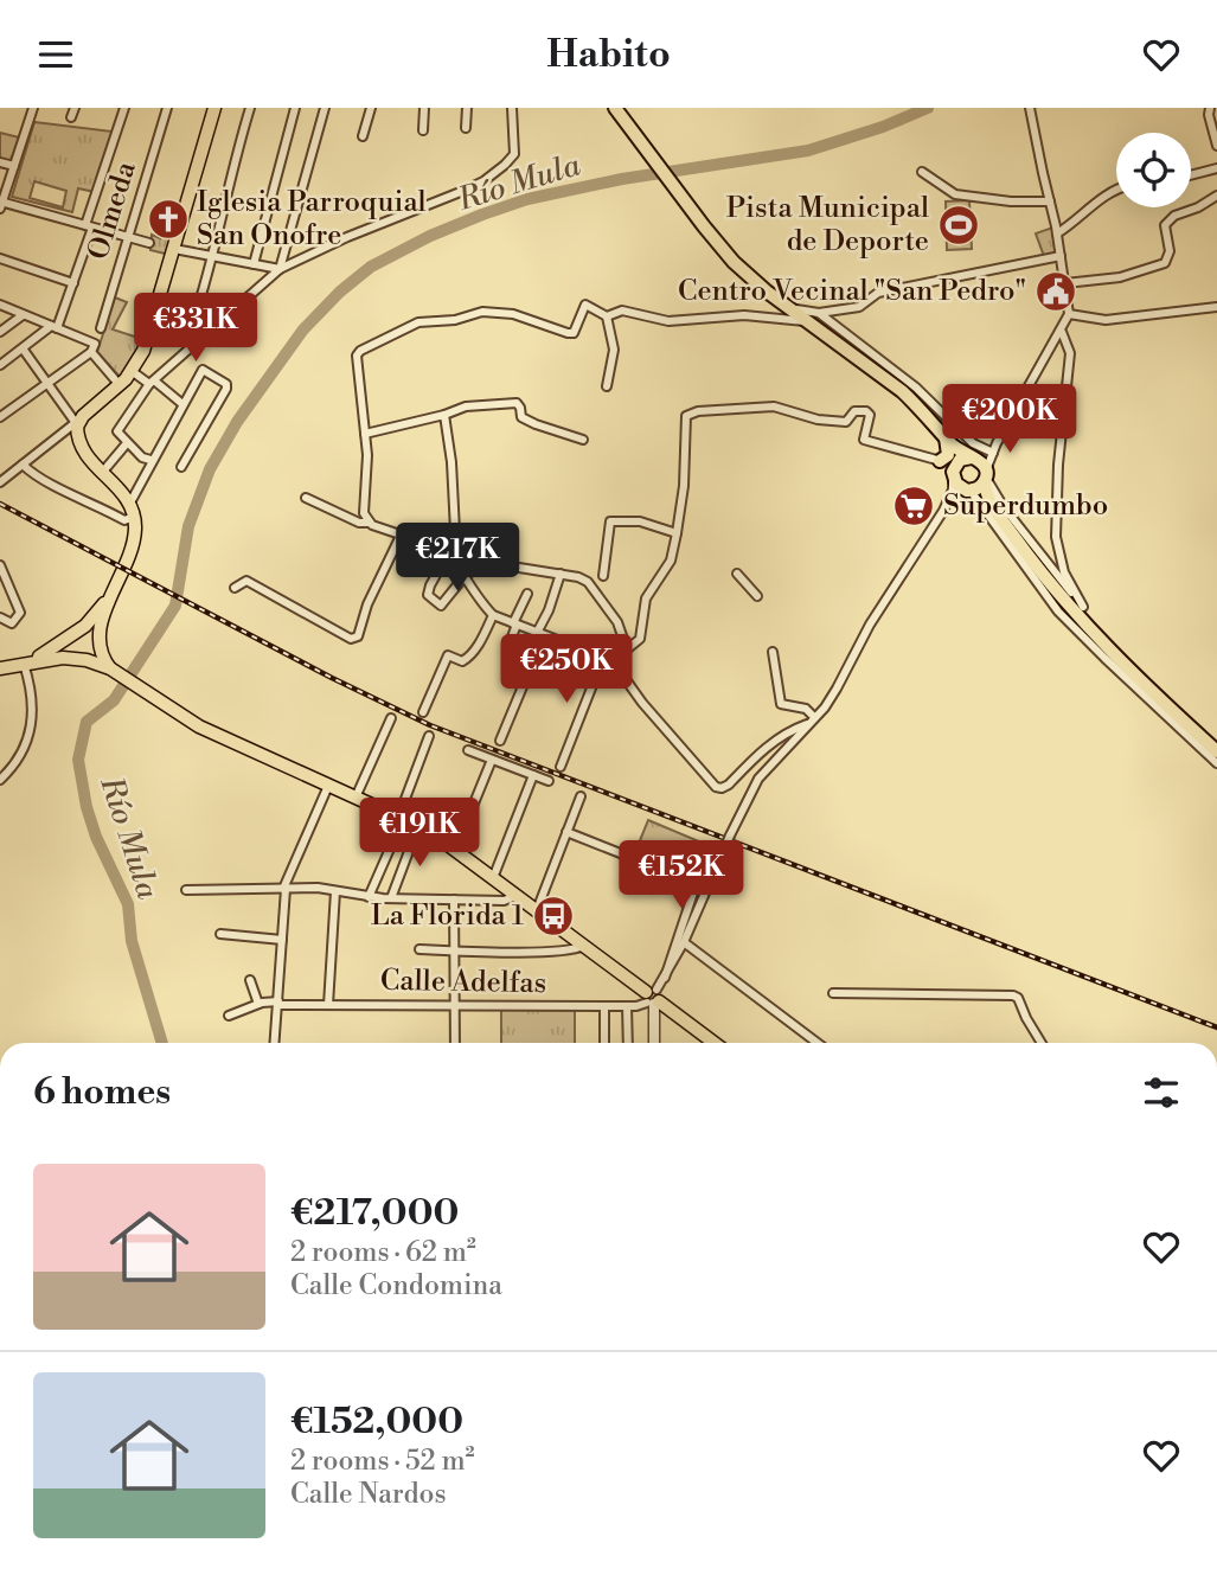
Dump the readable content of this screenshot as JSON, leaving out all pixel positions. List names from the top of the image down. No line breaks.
{"streets":{"street":["Olmeda","Calle Adelfas"]},"water":["Río Mula"],"places":{"church":["Iglesia Parroquial San Onofre"],"sports":["Pista Municipal de Deporte"],"public building":["Centro Vecinal \"San Pedro\""],"supermarket":["Superdumbo"],"bus stop":["La Florida 1"]},"page":{"header":"Habito","price":["€331K","€200K","€217K","€250K","€191K","€152K"],"heading":"6 homes","list":[{"name":"€217,000","note":"2 rooms · 62 m² · Calle Condomina"},{"name":"€152,000","note":"2 rooms · 52 m² · Calle Nardos"}]}}
